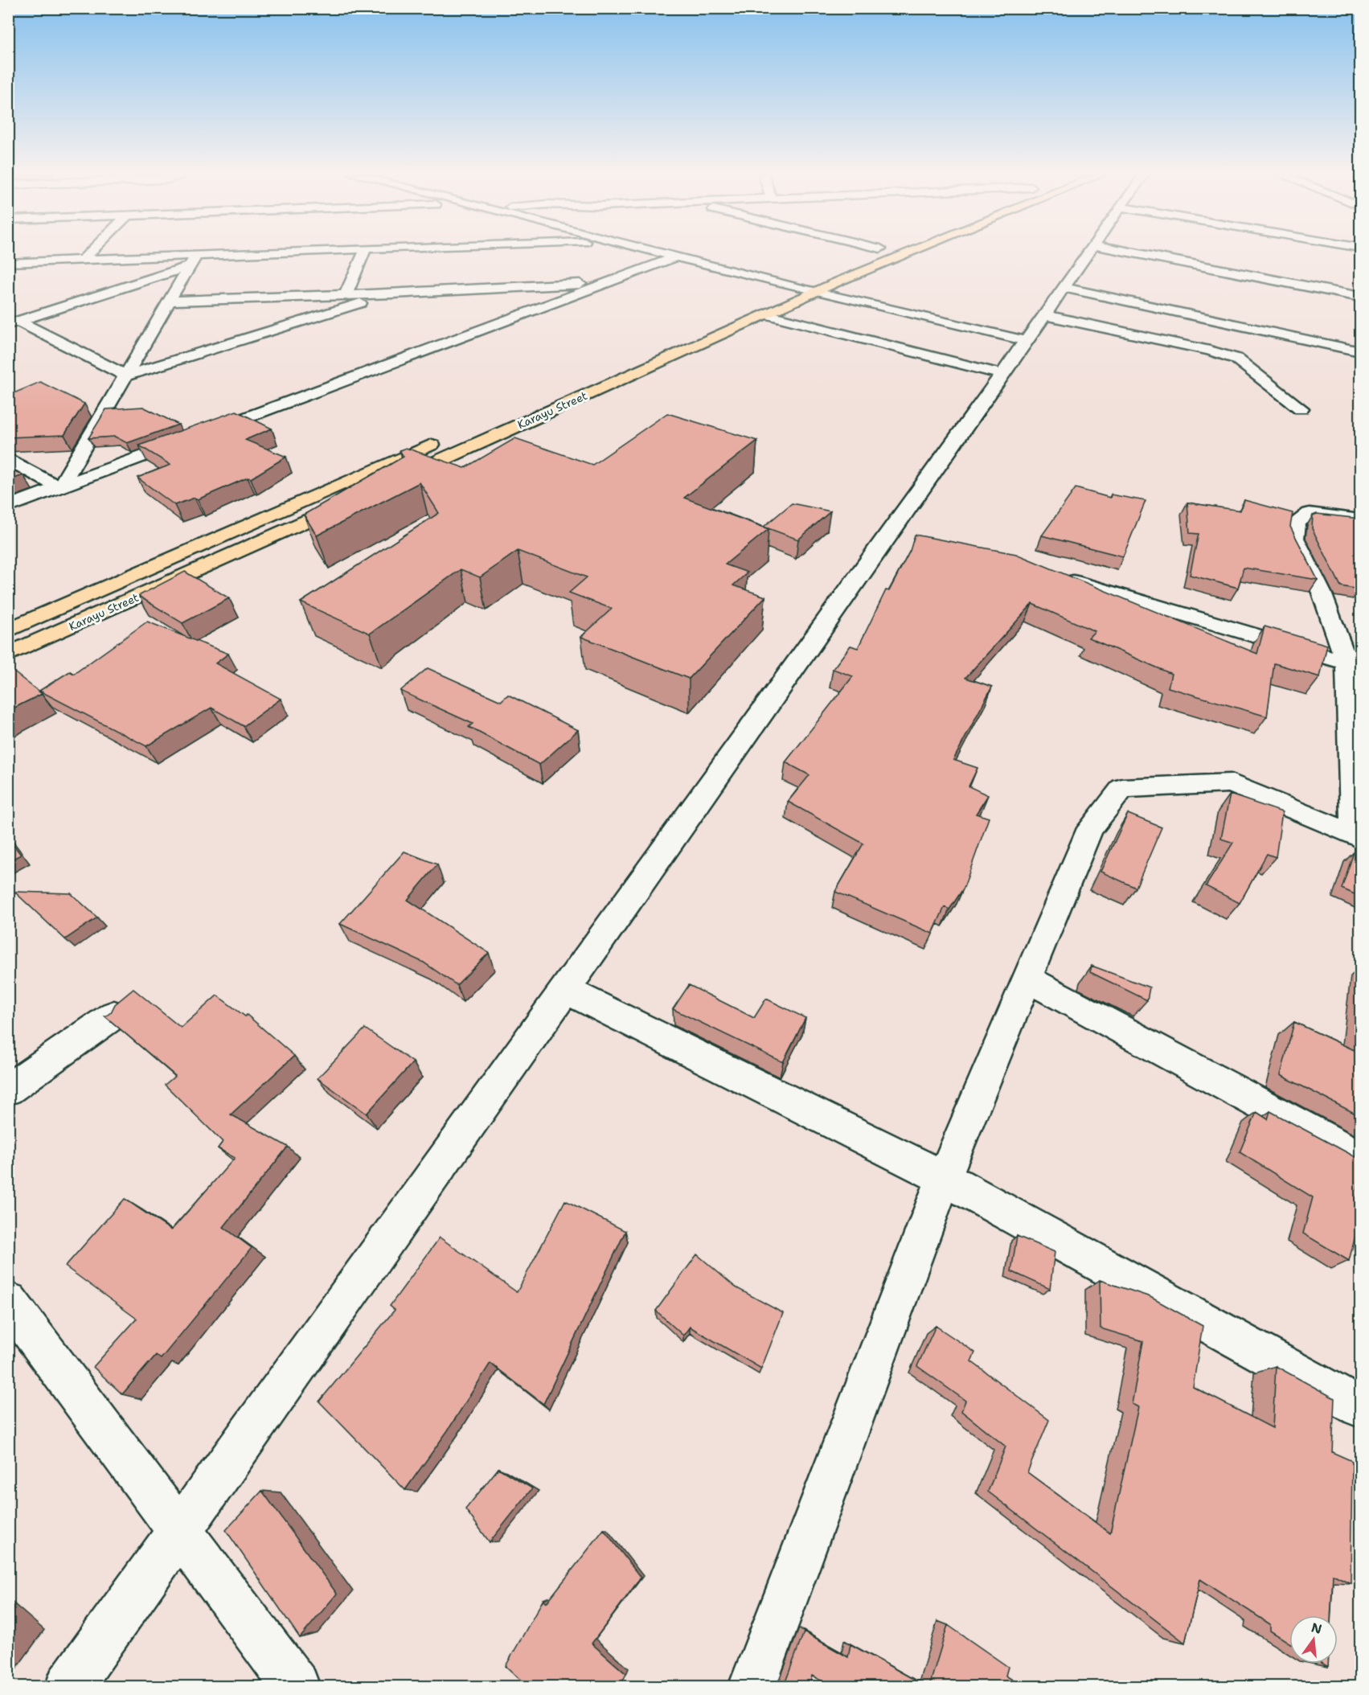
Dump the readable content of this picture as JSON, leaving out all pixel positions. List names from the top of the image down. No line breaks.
{"streets":{"main road":["Karayu Street"]},"north":"top"}
